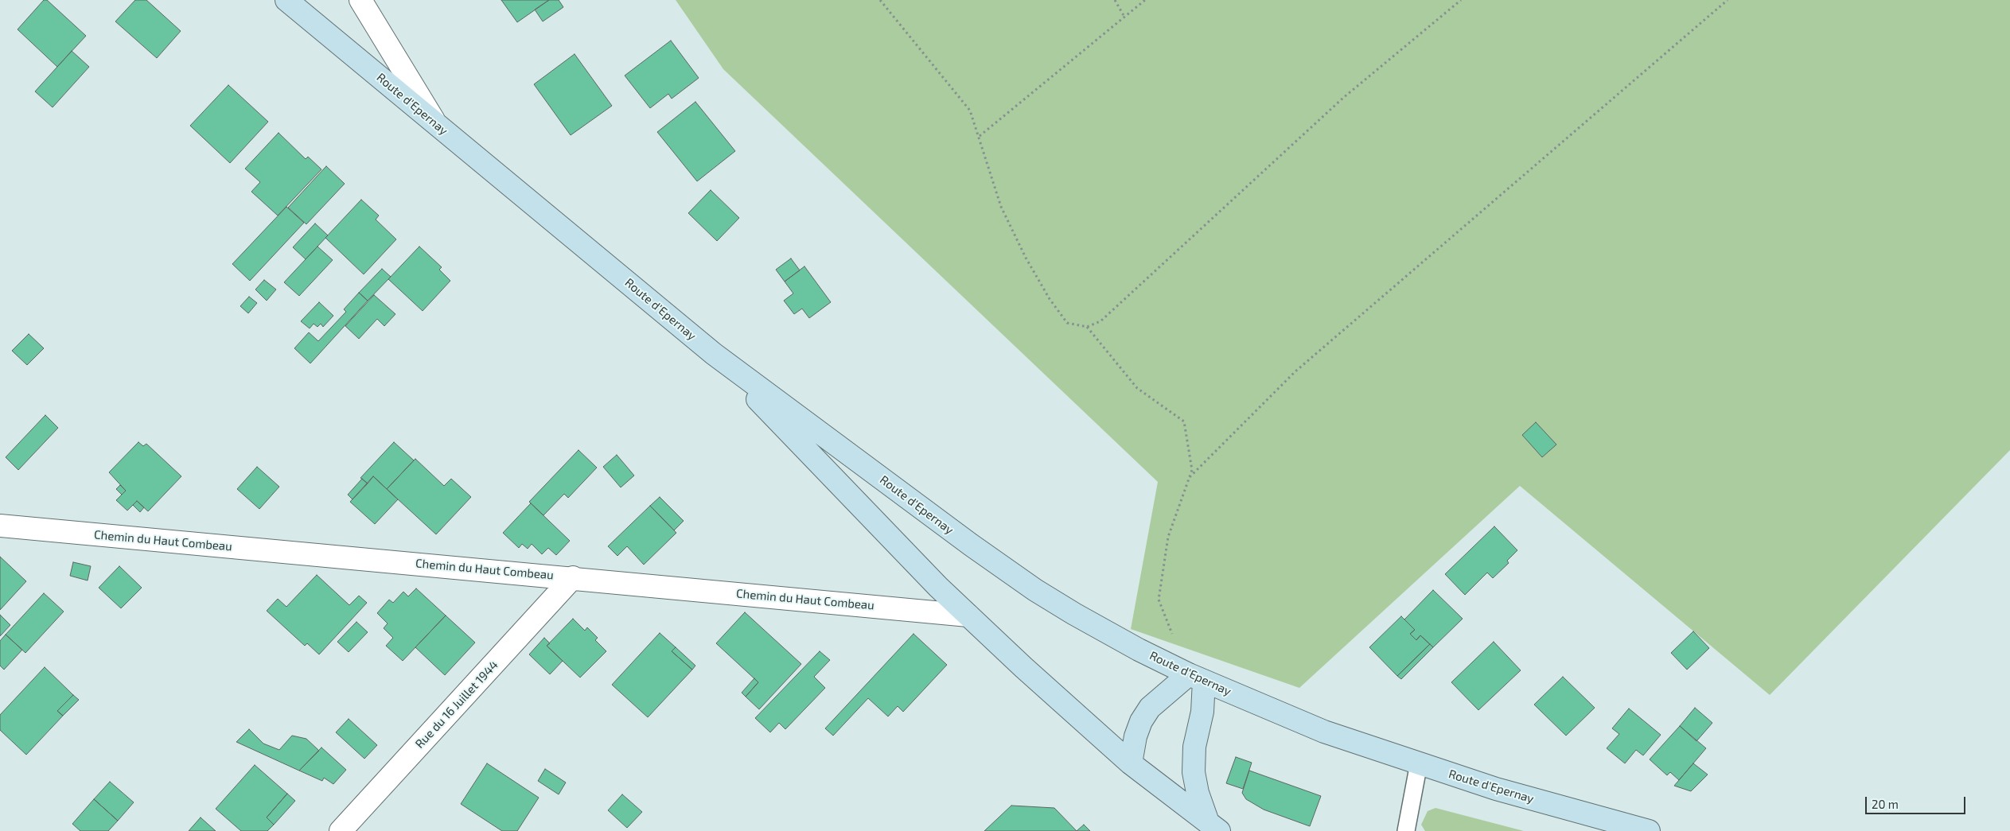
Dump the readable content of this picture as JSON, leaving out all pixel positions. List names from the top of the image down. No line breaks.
{"streets":{"main road":["Route d'Epernay"],"street":["Chemin du Haut Combeau","Rue du 16 Juillet 1944"]},"crossings":[["Chemin du Haut Combeau","Rue du 16 Juillet 1944"]],"scale_bar":"20 m"}
